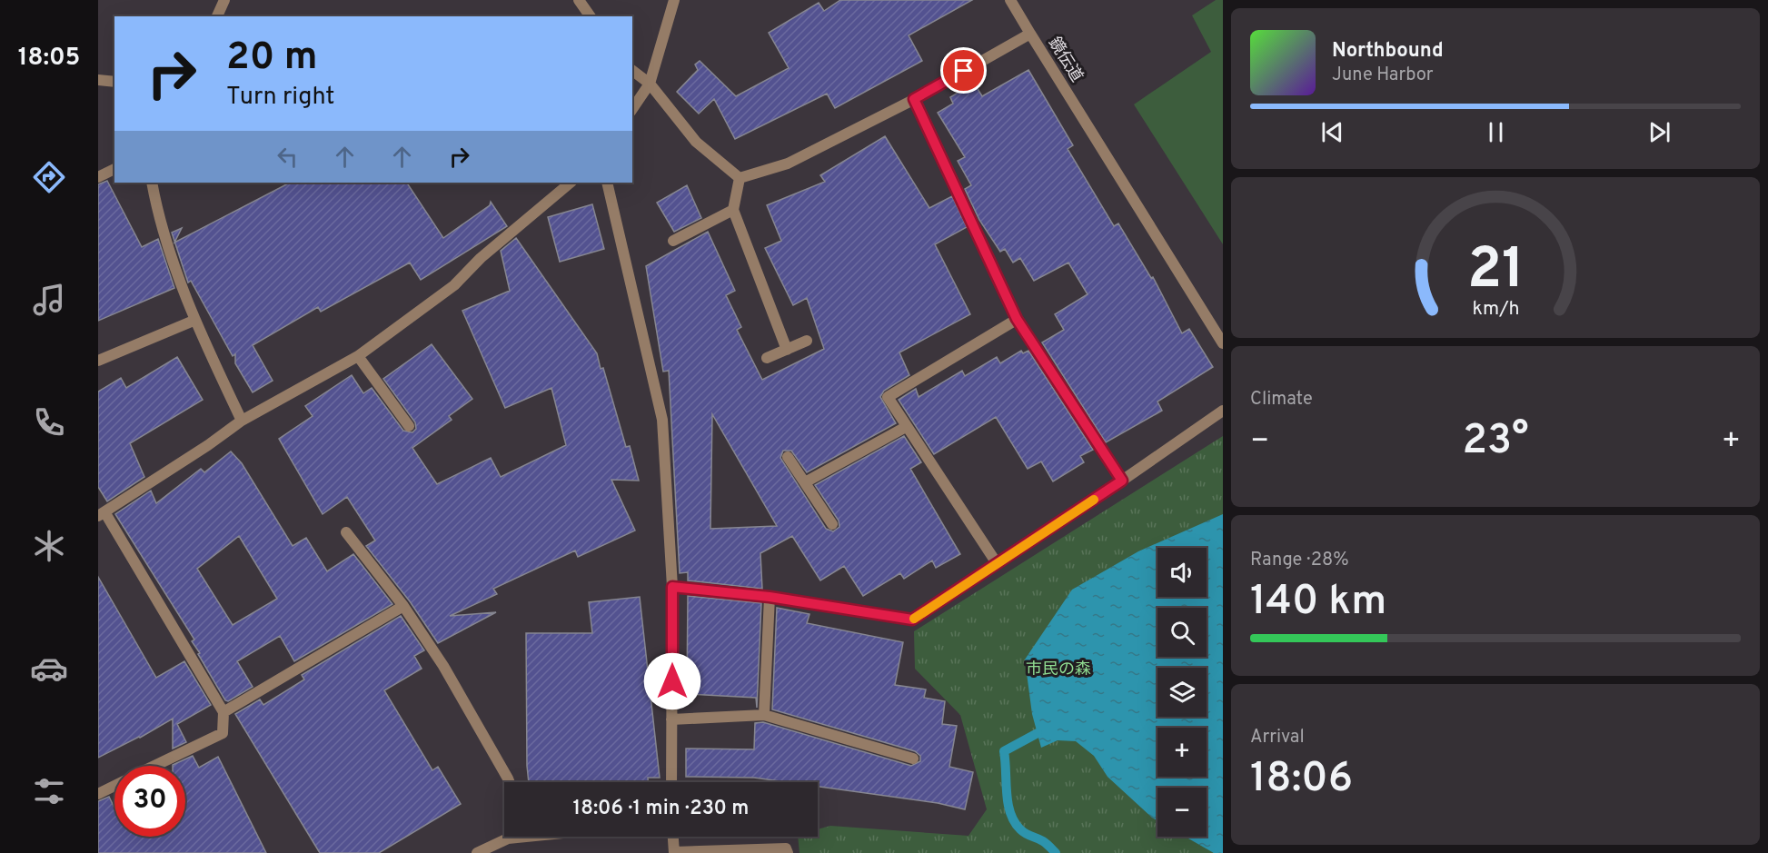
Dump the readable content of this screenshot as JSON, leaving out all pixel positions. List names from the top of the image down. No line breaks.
{"streets":{"street":["鏡伝道"]},"parks":["市民の森"],"page":{"tabs":"18:05","turn":["20 m","Turn right"],"song":["Northbound","June Harbor"],"tile":["Climate",["Range · 28%","140 km"],["Arrival","18:06"]],"heat":["−","23°","+"],"map_buttons":["+","−"],"limit":"30","trip":"18:06 · 1 min · 230 m","gauge":["21","km/h"]}}
